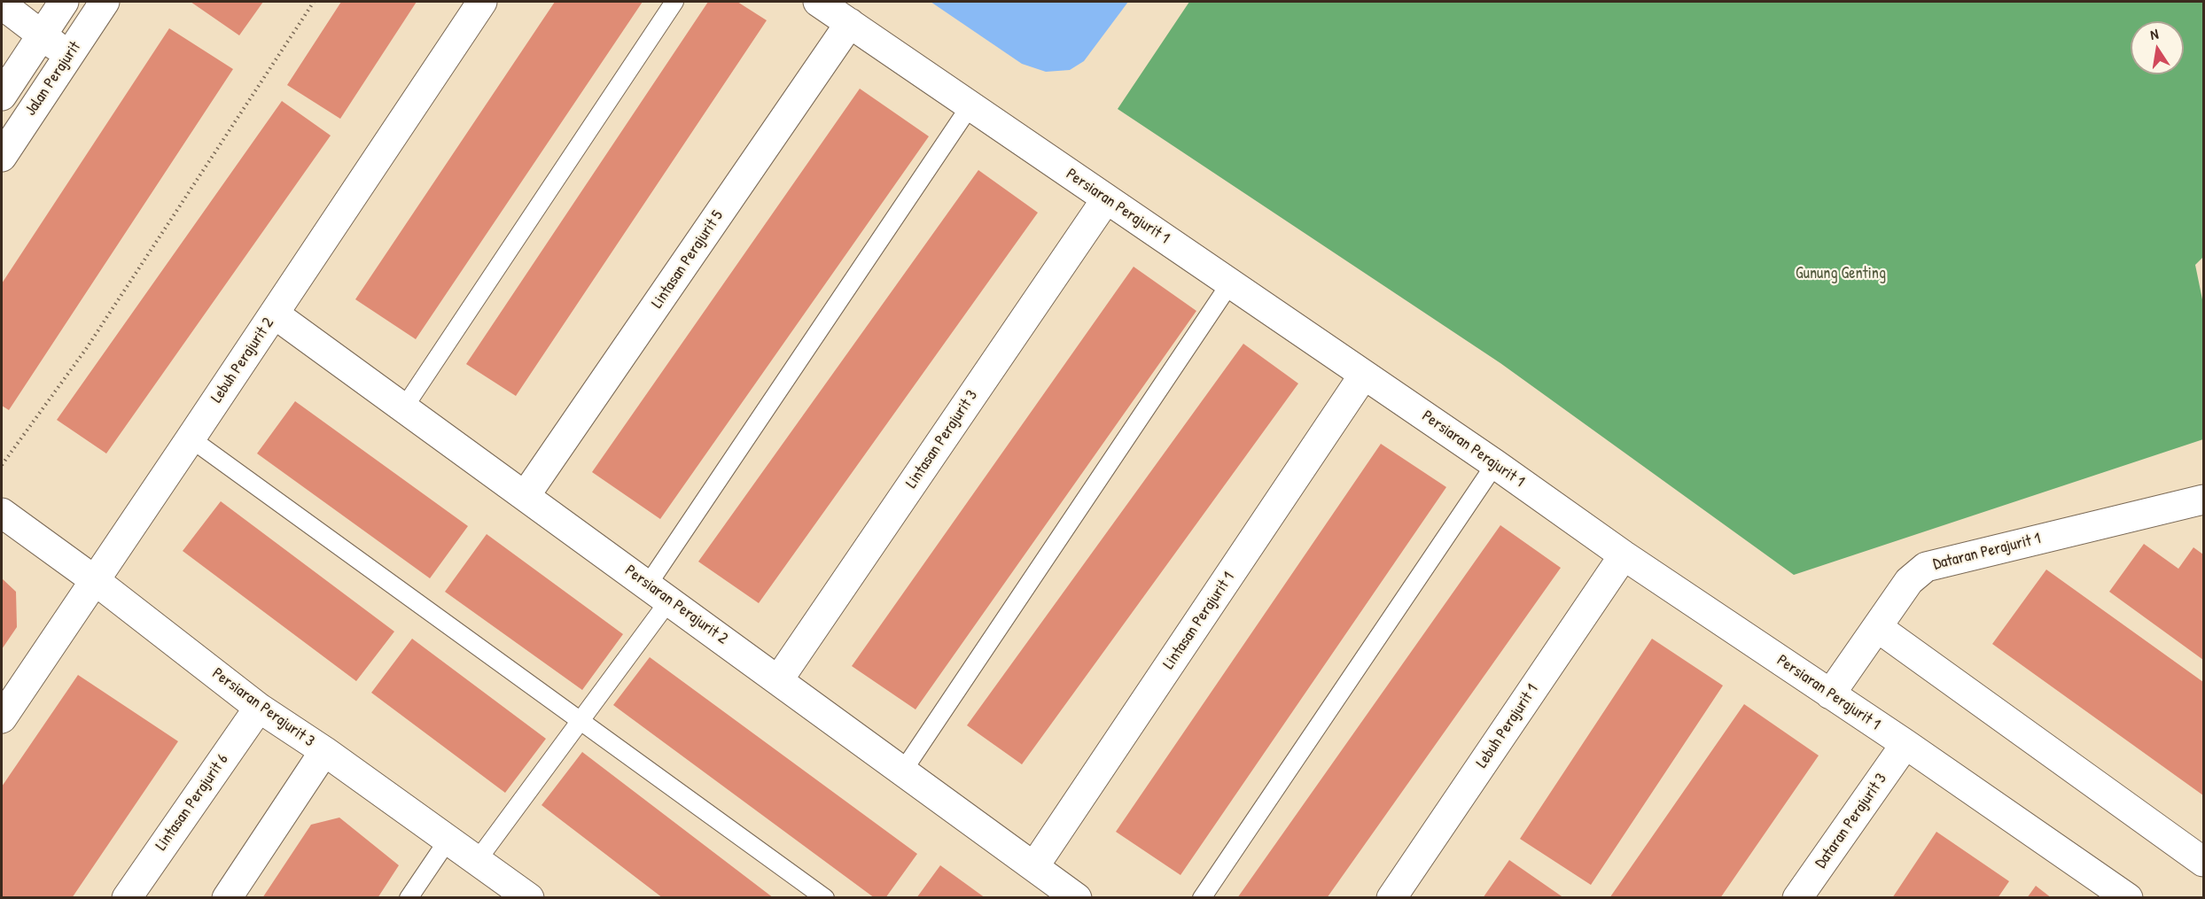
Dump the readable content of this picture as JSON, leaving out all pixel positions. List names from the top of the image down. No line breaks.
{"streets":{"street":["Jalan Perajurit","Persiaran Perajurit 1","Lintasan Perajurit 5","Lebuh Perajurit 2","Lintasan Perajurit 3","Dataran Perajurit 1","Persiaran Perajurit 2","Lintasan Perajurit 1","Persiaran Perajurit 3","Lebuh Perajurit 1","Lintasan Perajurit 6","Dataran Perajurit 3"]},"crossings":[["Persiaran Perajurit 1","Lintasan Perajurit 5"],["Persiaran Perajurit 1","Lintasan Perajurit 3"],["Persiaran Perajurit 1","Dataran Perajurit 1"],["Persiaran Perajurit 1","Lintasan Perajurit 1"],["Persiaran Perajurit 1","Lebuh Perajurit 1"],["Persiaran Perajurit 1","Dataran Perajurit 3"],["Lintasan Perajurit 5","Persiaran Perajurit 2"],["Lebuh Perajurit 2","Persiaran Perajurit 2"],["Lebuh Perajurit 2","Persiaran Perajurit 3"],["Lintasan Perajurit 3","Persiaran Perajurit 2"],["Persiaran Perajurit 2","Lintasan Perajurit 1"],["Persiaran Perajurit 3","Lintasan Perajurit 6"]],"parks":["Gunung Genting"],"north":"top"}
